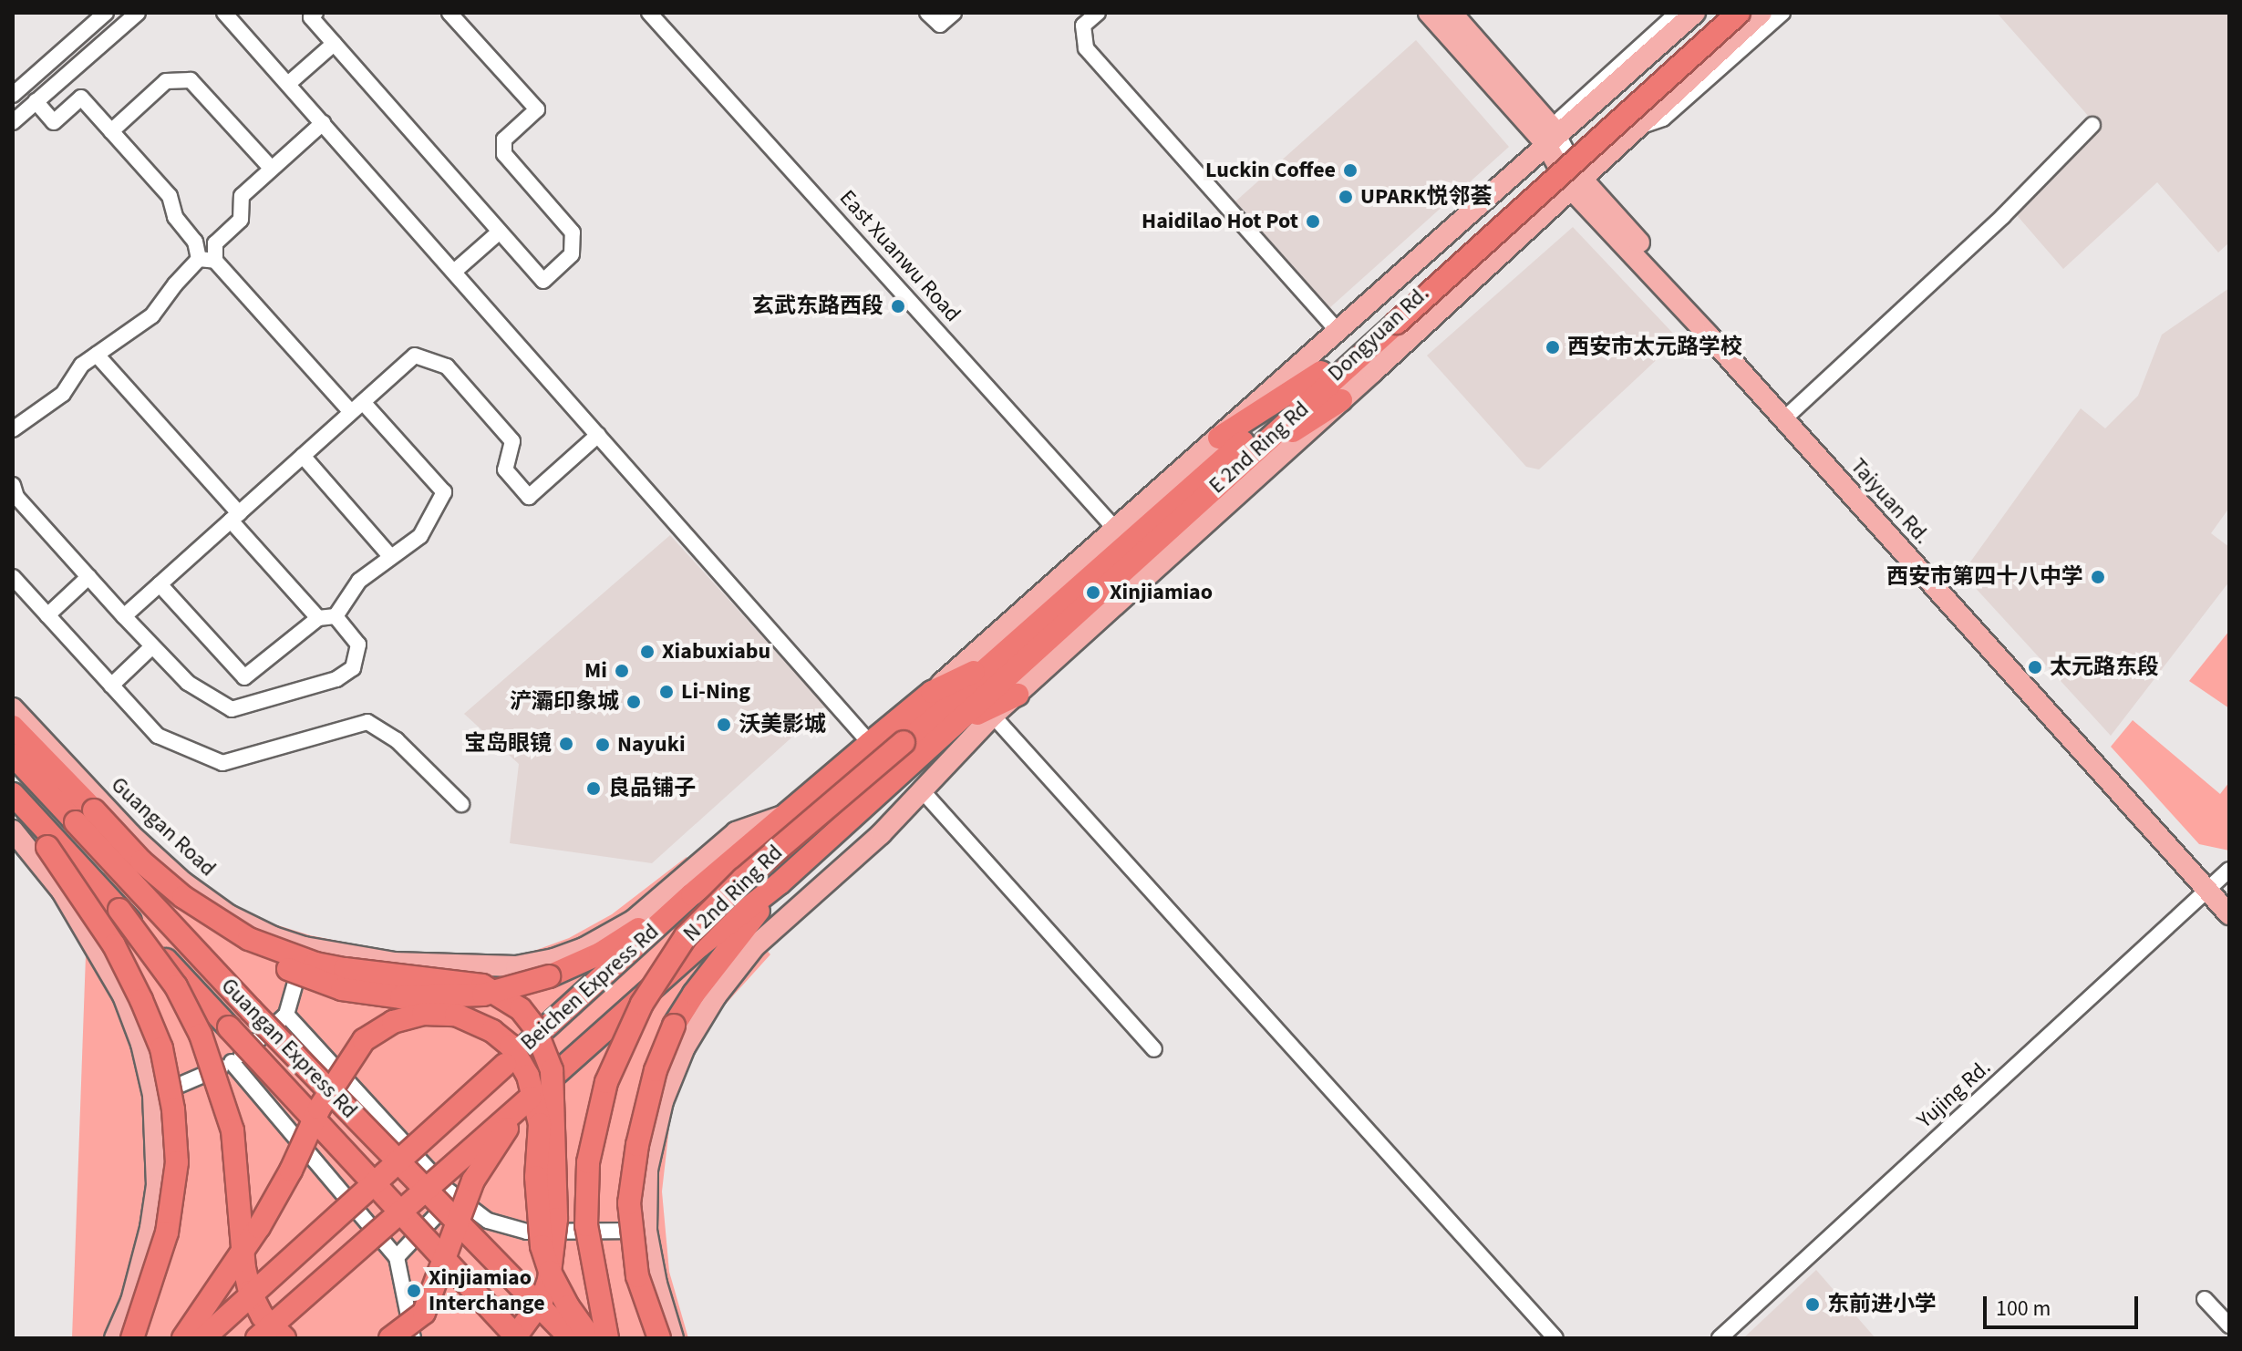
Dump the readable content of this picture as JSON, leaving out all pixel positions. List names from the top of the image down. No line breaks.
{"streets":{"highway":["E 2nd Ring Rd","N 2nd Ring Rd","Beichen Express Rd","Guangan Express Rd"],"main road":["Dongyuan Rd.","Taiyuan Rd.","Guangan Road"],"street":["East Xuanwu Road","Yujing Rd."]},"crossings":[["East Xuanwu Road","Dongyuan Rd."],["Dongyuan Rd.","Taiyuan Rd."],["Dongyuan Rd.","Beichen Express Rd"],["E 2nd Ring Rd","N 2nd Ring Rd"],["E 2nd Ring Rd","Beichen Express Rd"],["Taiyuan Rd.","Yujing Rd."],["Guangan Road","Beichen Express Rd"],["N 2nd Ring Rd","Beichen Express Rd"]],"places":["Luckin Coffee","UPARK悦邻荟","Haidilao Hot Pot","玄武东路西段","西安市太元路学校","西安市第四十八中学","Xinjiamiao","Xiabuxiabu","太元路东段","Mi","Li-Ning","浐灞印象城","沃美影城","宝岛眼镜","Nayuki","良品铺子","Xinjiamiao Interchange","东前进小学"],"scale_bar":"100 m"}
